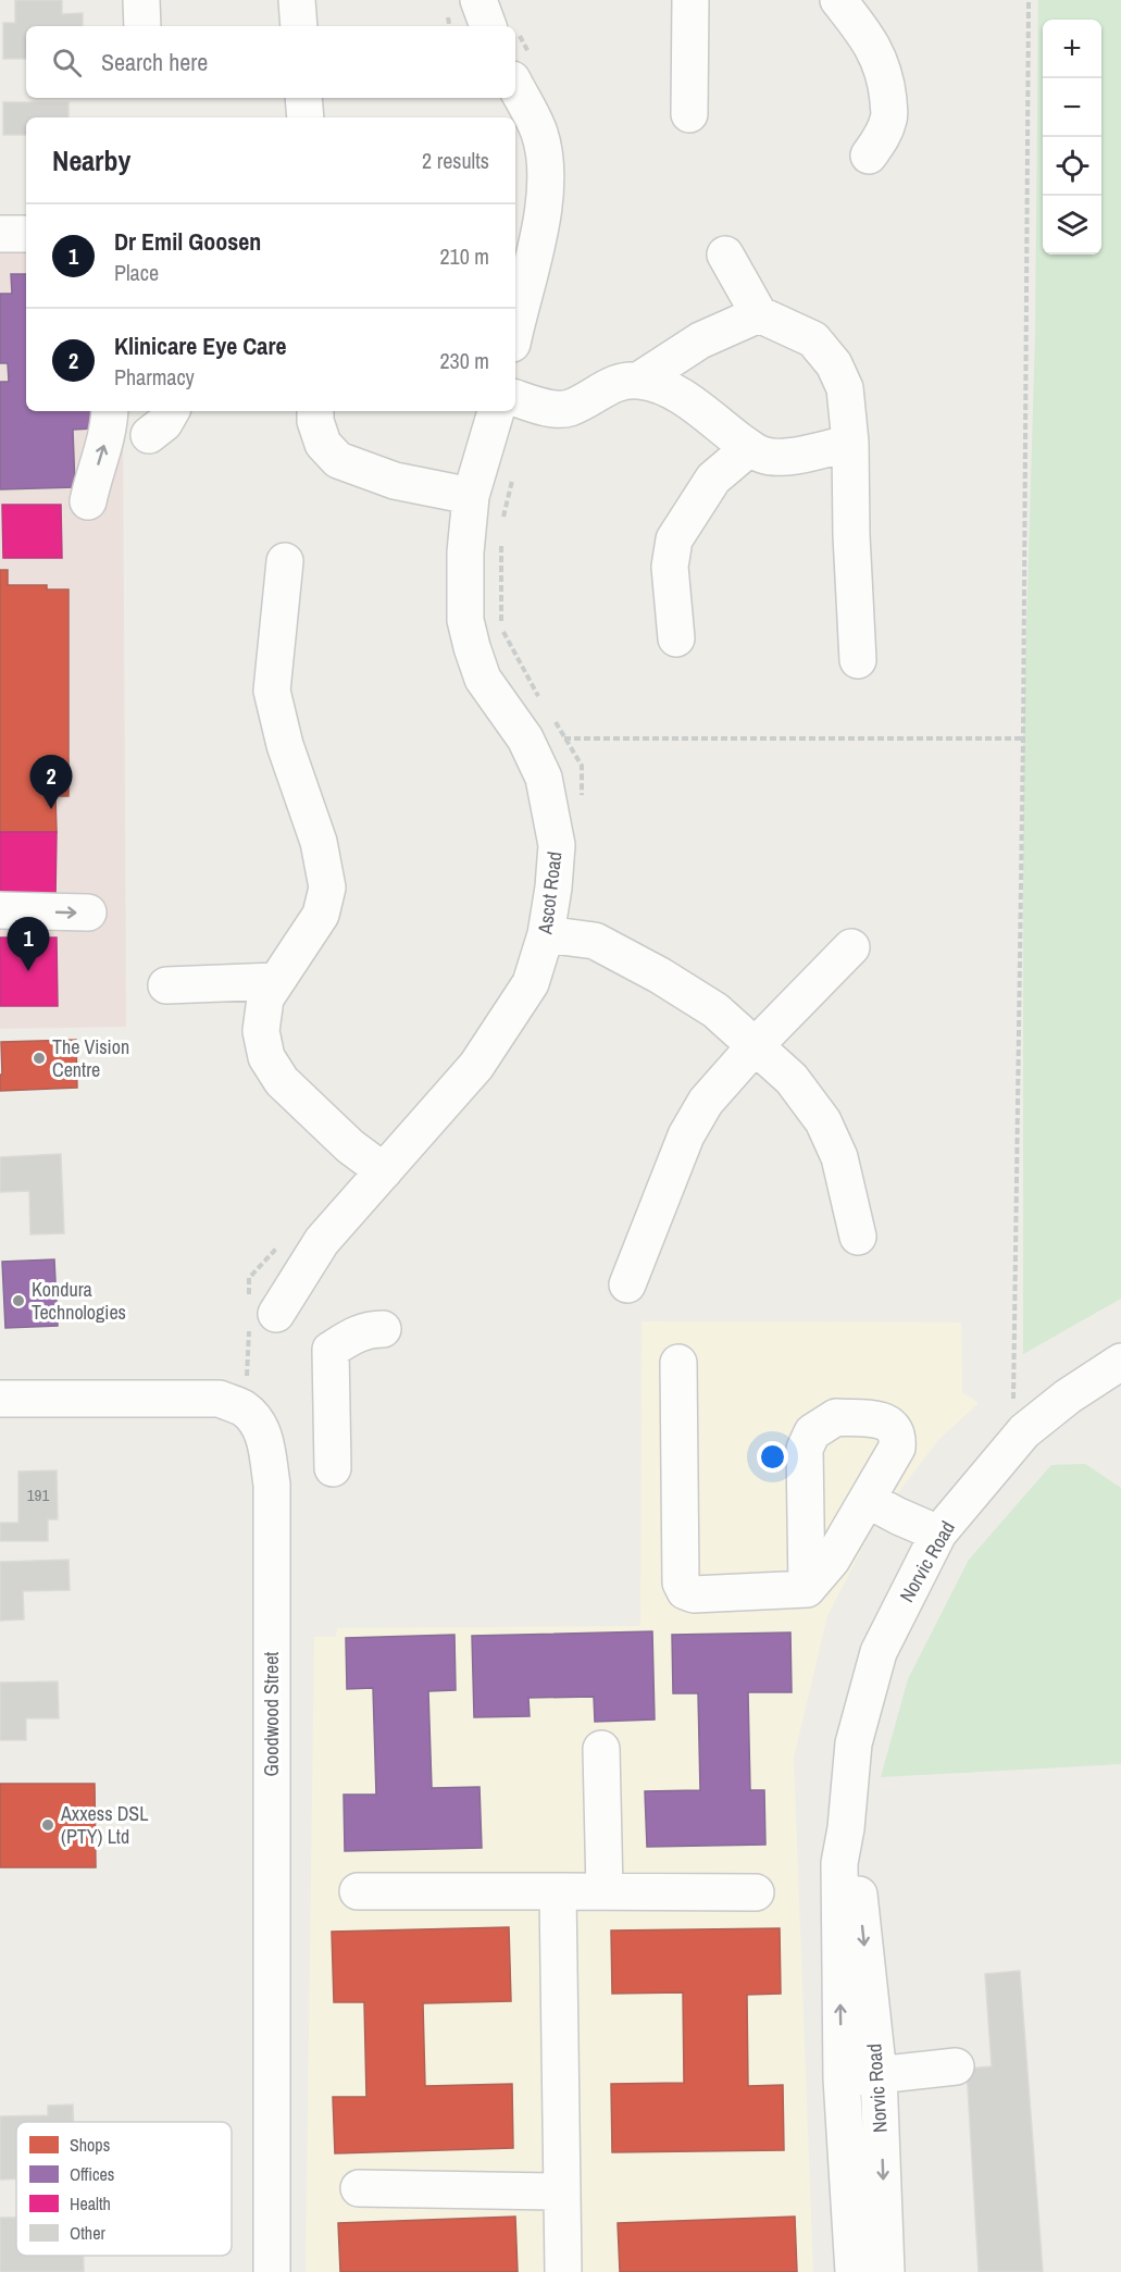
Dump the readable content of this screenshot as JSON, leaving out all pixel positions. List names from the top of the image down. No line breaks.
{"streets":{"street":["Ascot Road","Norvic Road","Goodwood Street"]},"places":["The Vision Centre","Kondura Technologies","Axxess DSL (PTY) Ltd"],"house_numbers":["191"],"legend":["Shops","Offices","Health","Other"],"page":{"map_buttons":["+","−"],"search":"Search here","heading":["Nearby","2 results"],"list":[{"mark":"1","name":"Dr Emil Goosen","note":"Place","value":"210 m"},{"mark":"2","name":"Klinicare Eye Care","note":"Pharmacy","value":"230 m"}],"pins":["2","1"]}}
